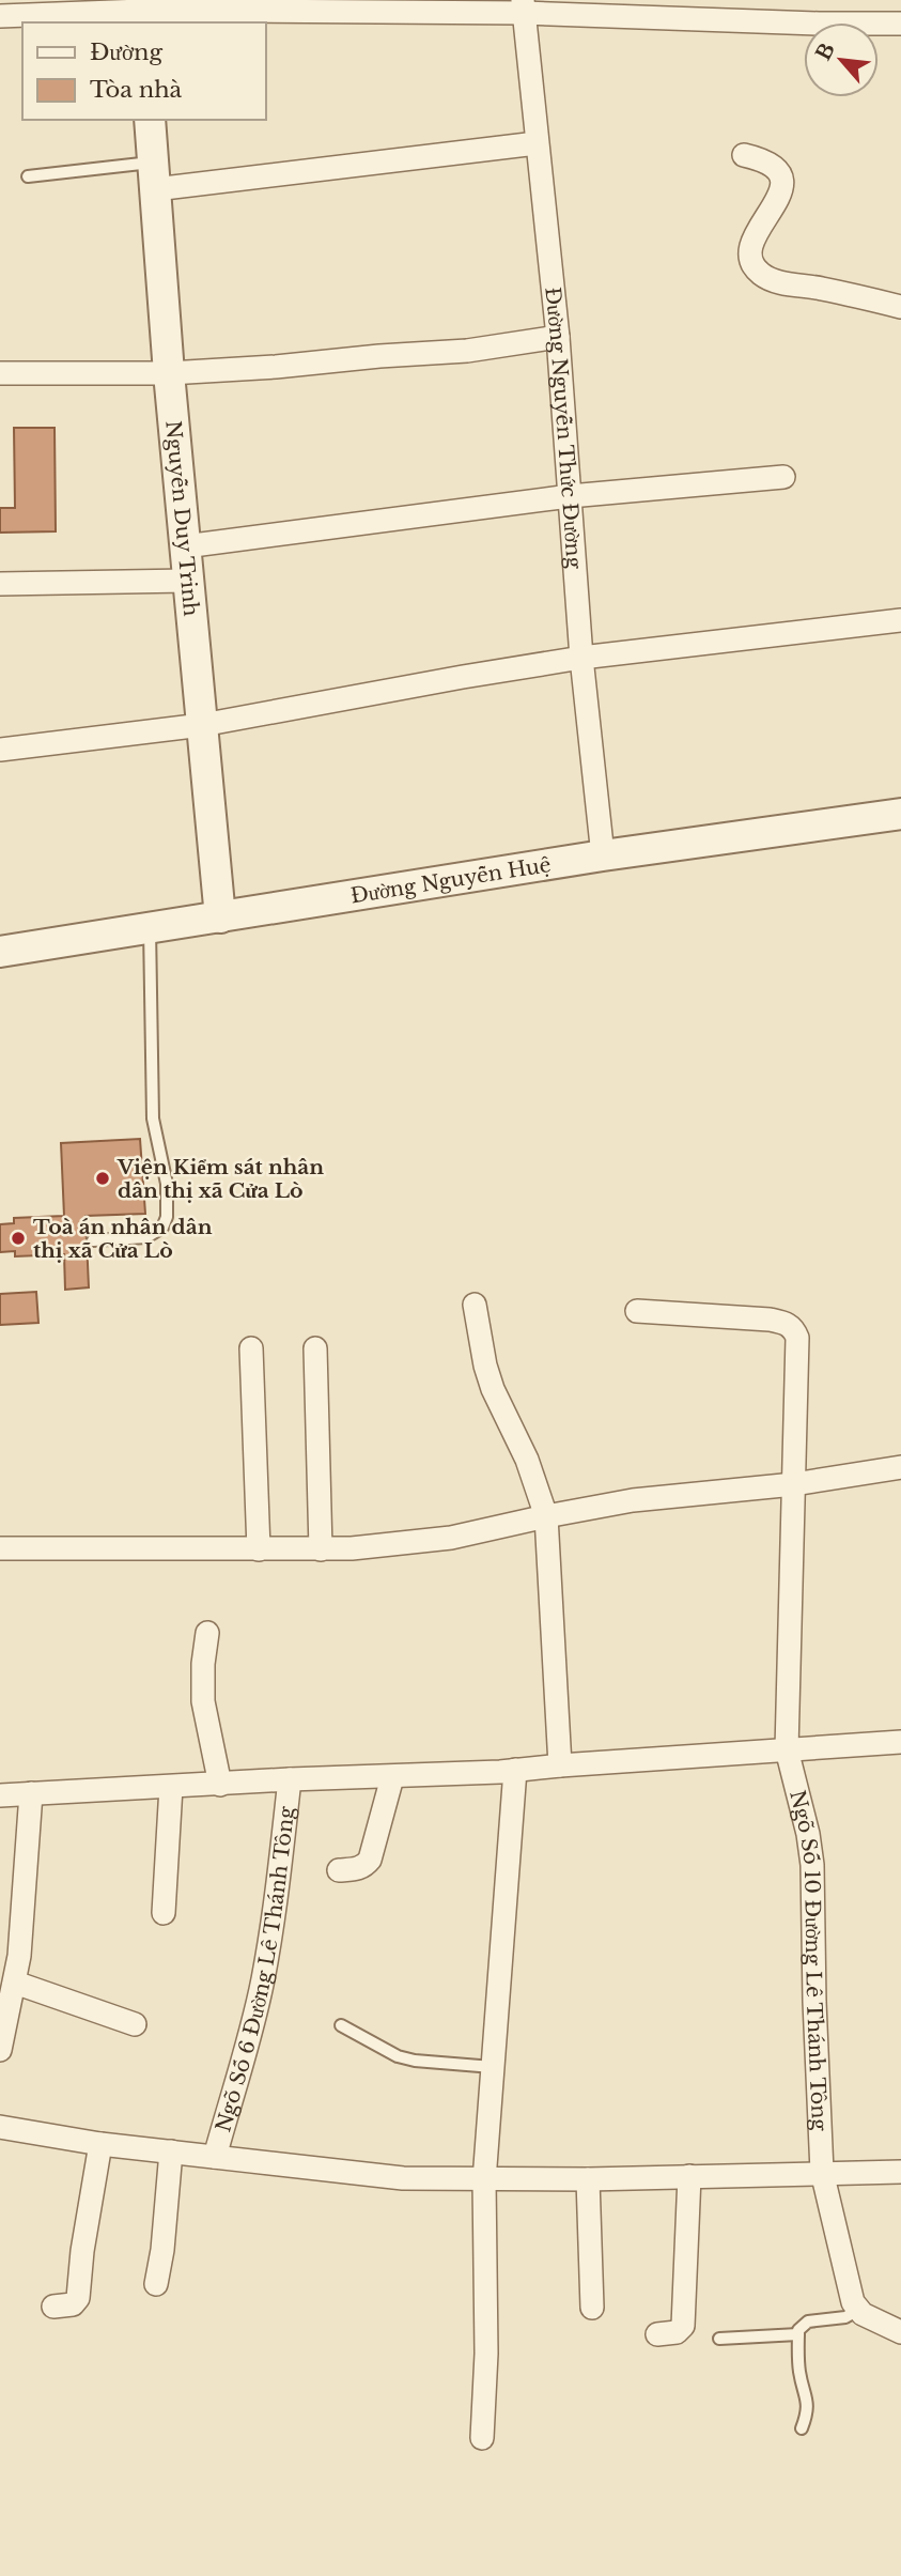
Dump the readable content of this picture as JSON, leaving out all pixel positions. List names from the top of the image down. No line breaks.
{"streets":{"street":["Đường Nguyễn Thức Đường","Nguyễn Duy Trinh","Đường Nguyễn Huệ","Ngõ Số 10 Đường Lê Thánh Tông","Ngõ Số 6 Đường Lê Thánh Tông"]},"crossings":[["Đường Nguyễn Thức Đường","Đường Nguyễn Huệ"],["Nguyễn Duy Trinh","Đường Nguyễn Huệ"]],"places":["Viện Kiểm sát nhân dân thị xã Cửa Lò","Toà án nhân dân thị xã Cửa Lò"],"legend":["Đường","Tòa nhà"],"north":"top left"}
